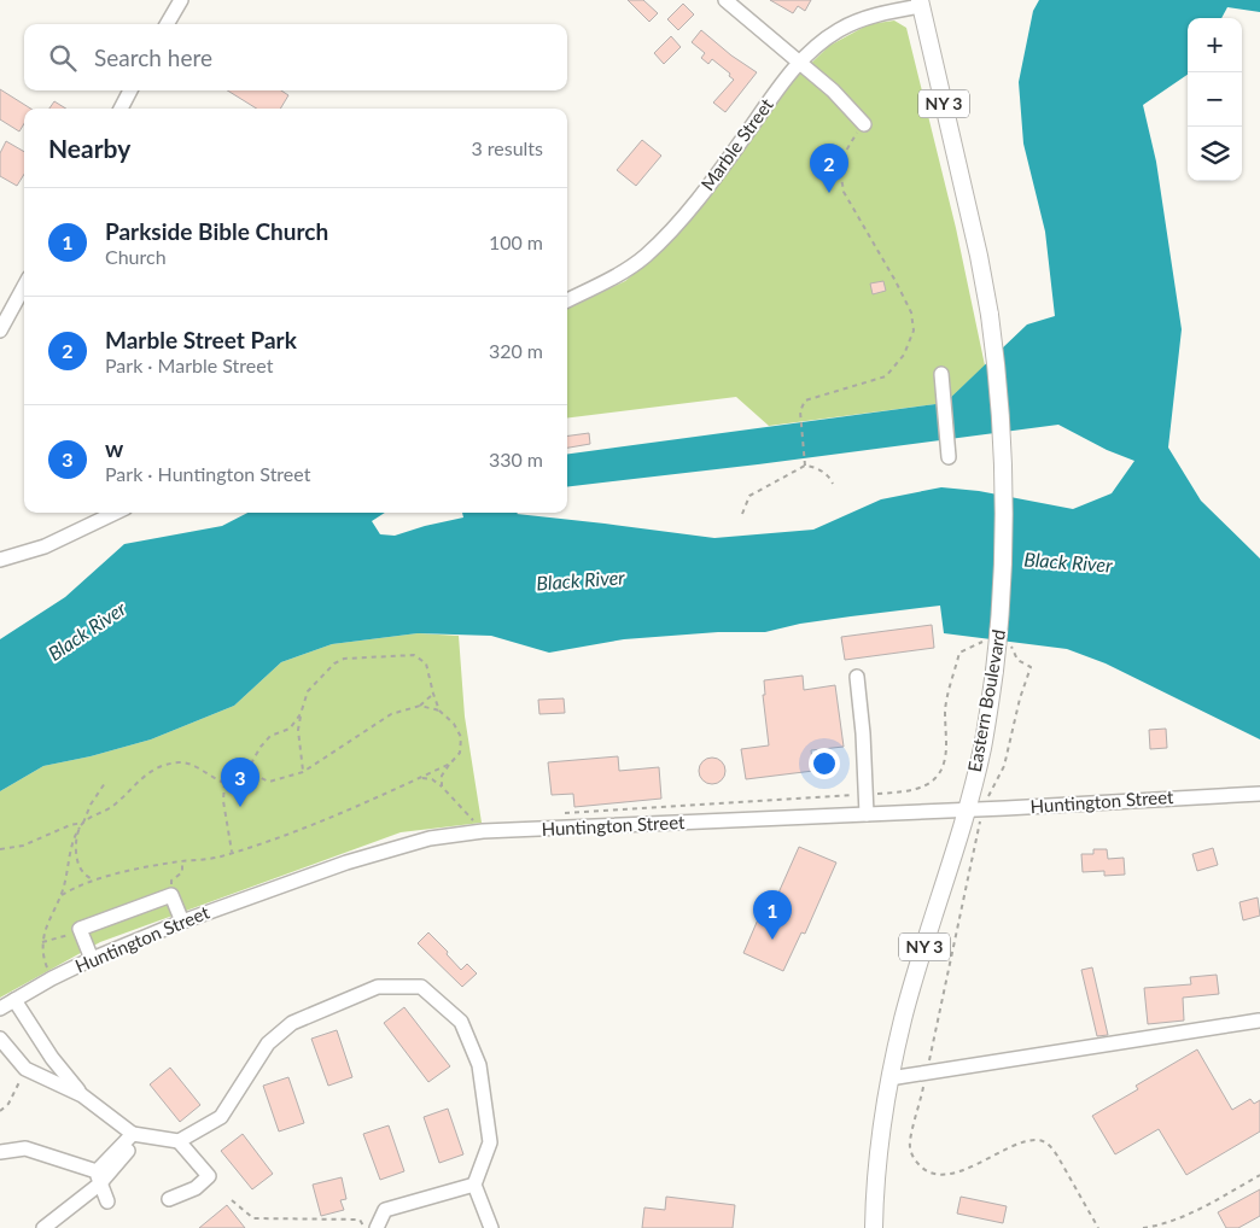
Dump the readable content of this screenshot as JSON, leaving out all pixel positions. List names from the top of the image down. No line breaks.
{"streets":{"main road":["NY 3","Eastern Boulevard"],"street":["Marble Street","Huntington Street"]},"crossings":[["Marble Street","Eastern Boulevard"],["Eastern Boulevard","Huntington Street"]],"water":["Black River"],"page":{"map_buttons":["+","−"],"search":"Search here","heading":["Nearby","3 results"],"pins":["2","3","1"],"list":[{"mark":"1","name":"Parkside Bible Church","note":"Church","value":"100 m"},{"mark":"2","name":"Marble Street Park","note":"Park · Marble Street","value":"320 m"},{"mark":"3","name":"w","note":"Park · Huntington Street","value":"330 m"}]}}
